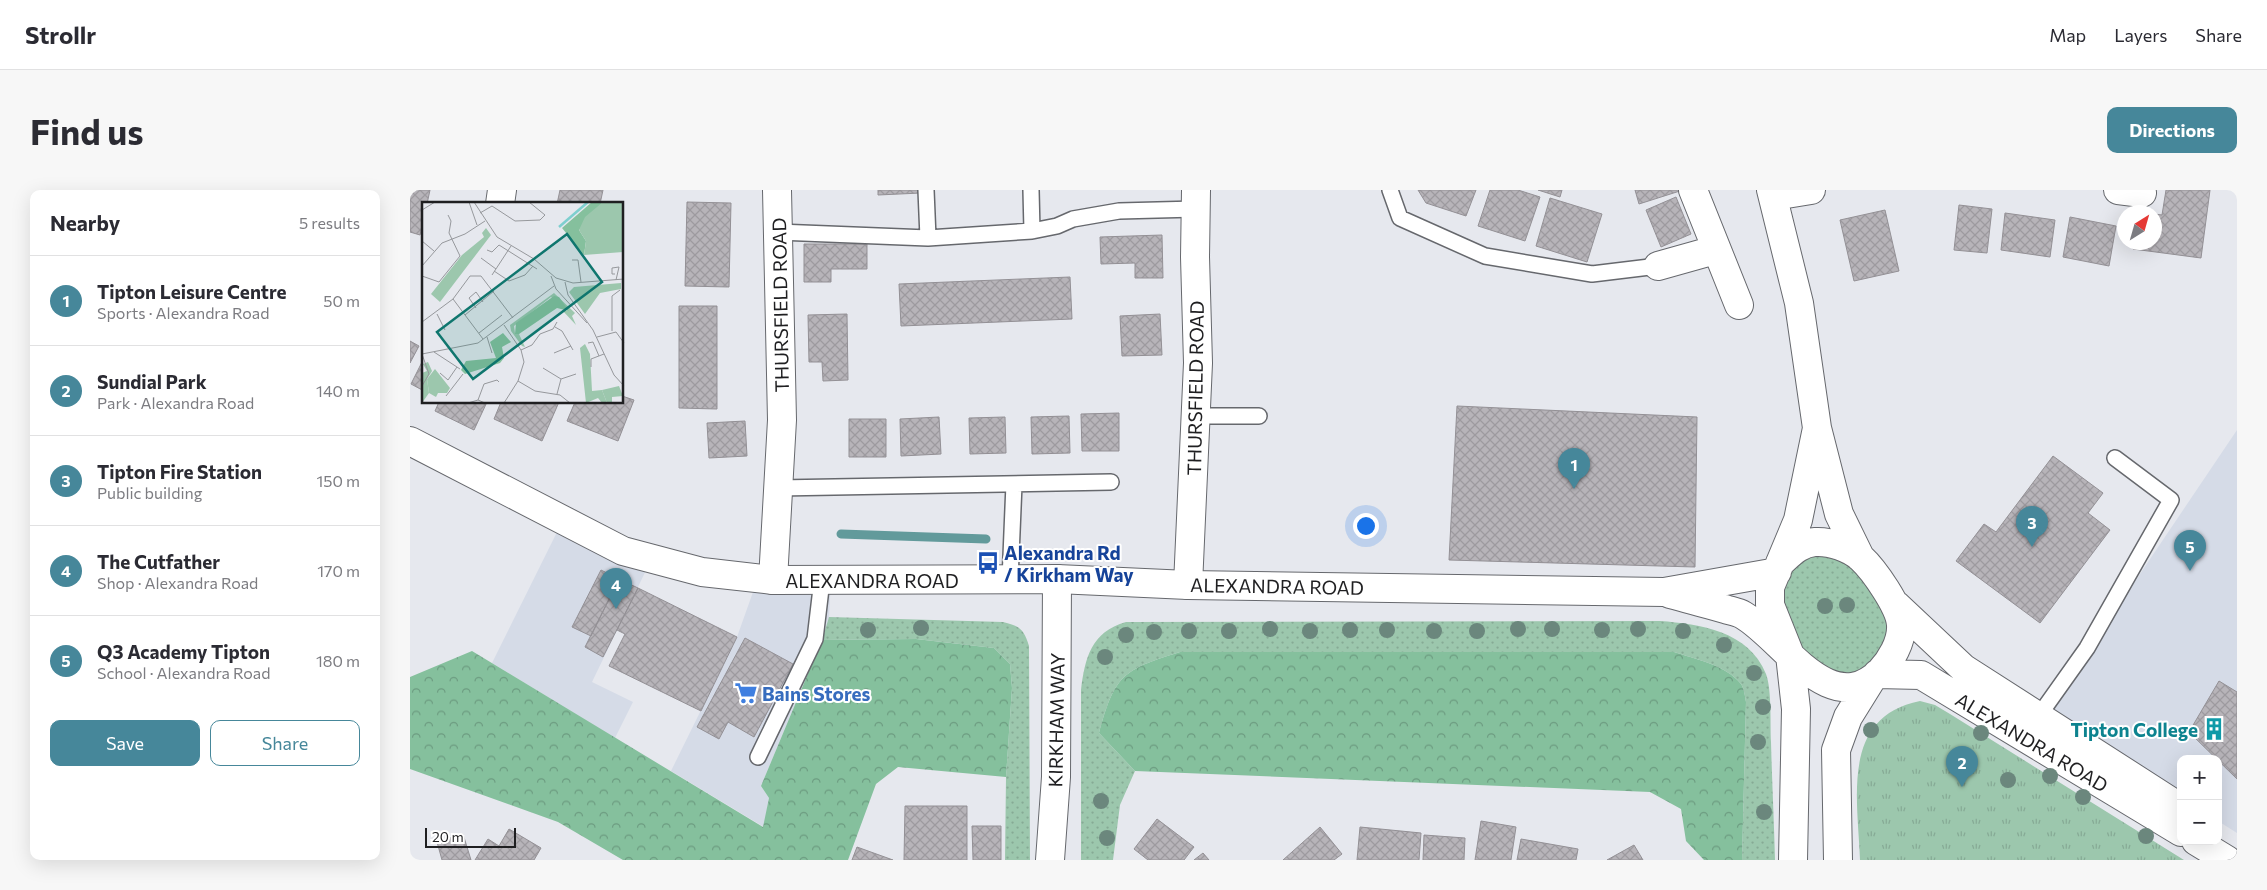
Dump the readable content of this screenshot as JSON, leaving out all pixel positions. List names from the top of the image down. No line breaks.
{"streets":{"main road":["THURSFIELD ROAD","ALEXANDRA ROAD","KIRKHAM WAY"]},"crossings":[["THURSFIELD ROAD","ALEXANDRA ROAD"],["ALEXANDRA ROAD","KIRKHAM WAY"]],"places":{"bus stop":["Alexandra Rd / Kirkham Way"],"supermarket":["Bains Stores"],"building":["Tipton College"]},"scale_bar":"20 m","north":"top right","page":{"header":"Strollr","nav":["Map","Layers","Share"],"buttons":["Directions",["Save","Share"]],"title":"Find us","heading":["Nearby","5 results"],"list":[{"mark":"1","name":"Tipton Leisure Centre","note":"Sports · Alexandra Road","value":"50 m"},{"mark":"2","name":"Sundial Park","note":"Park · Alexandra Road","value":"140 m"},{"mark":"3","name":"Tipton Fire Station","note":"Public building","value":"150 m"},{"mark":"4","name":"The Cutfather","note":"Shop · Alexandra Road","value":"170 m"},{"mark":"5","name":"Q3 Academy Tipton","note":"School · Alexandra Road","value":"180 m"}],"pins":["1","3","5","4","2"],"map_buttons":["+","−"],"scale":"20 m"}}
